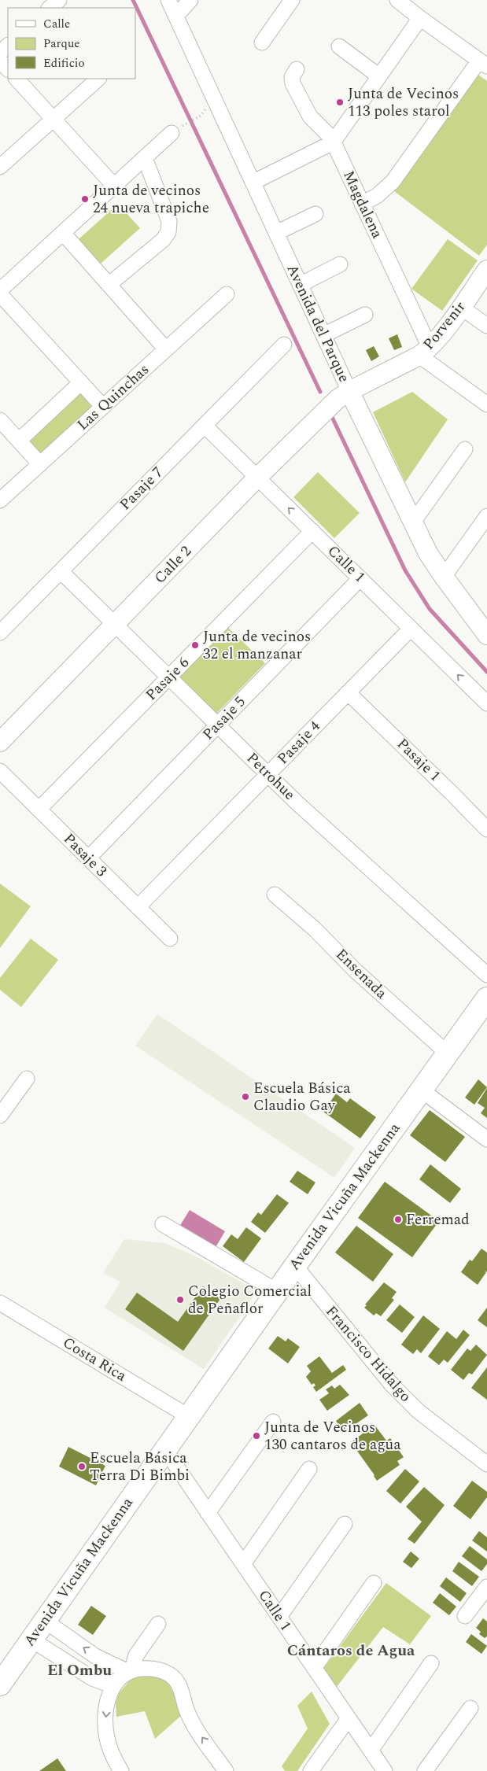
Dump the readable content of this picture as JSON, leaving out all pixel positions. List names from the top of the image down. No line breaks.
{"streets":{"main road":["Avenida Vicuña Mackenna"],"street":["Magdalena","Avenida del Parque","Porvenir","Las Quinchas","Pasaje 7","Calle 1","Calle 2","Pasaje 6","Pasaje 5","Pasaje 4","Pasaje 1","Petrohue","Pasaje 3","Ensenada","Francisco Hidalgo","Costa Rica"]},"crossings":[["Magdalena","Porvenir"],["Avenida del Parque","Porvenir"],["Avenida del Parque","Calle 2"],["Porvenir","Calle 2"],["Pasaje 7","Calle 1"],["Pasaje 7","Petrohue"],["Calle 1","Calle 2"],["Calle 1","Pasaje 6"],["Calle 1","Pasaje 5"],["Calle 1","Pasaje 4"],["Calle 1","Avenida Vicuña Mackenna"],["Calle 2","Petrohue"],["Pasaje 6","Petrohue"],["Pasaje 6","Pasaje 3"],["Pasaje 5","Petrohue"],["Pasaje 5","Pasaje 3"],["Pasaje 4","Pasaje 1"],["Pasaje 4","Petrohue"],["Pasaje 4","Pasaje 3"],["Ensenada","Avenida Vicuña Mackenna"],["Avenida Vicuña Mackenna","Francisco Hidalgo"],["Avenida Vicuña Mackenna","Costa Rica"]],"districts":["Cántaros de Agua","El Ombu"],"places":["Junta de Vecinos 113 poles starol","Junta de vecinos 24 nueva trapiche","Junta de vecinos 32 el manzanar","Escuela Básica Claudio Gay","Ferremad","Colegio Comercial de Peñaflor","Junta de Vecinos 130 cantaros de agua","Escuela Básica Terra Di Bimbi"],"legend":["Calle","Parque","Edificio"]}
